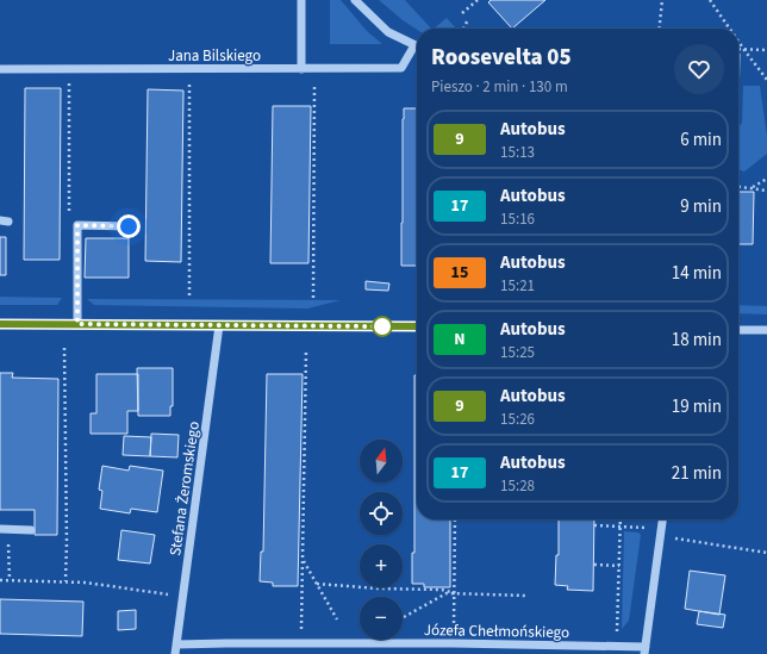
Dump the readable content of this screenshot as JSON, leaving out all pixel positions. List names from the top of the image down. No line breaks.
{"streets":{"street":["Jana Bilskiego","Stefana Żeromskiego","Józefa Chełmońskiego"]},"crossings":[["Stefana Żeromskiego","Józefa Chełmońskiego"]],"lines":["bus line 9"],"north":"top","page":{"heading":["Roosevelta 05","Pieszo · 2 min · 130 m"],"list":[{"mark":"9","name":"Autobus","note":"15:13","value":"6 min"},{"mark":"17","name":"Autobus","note":"15:16","value":"9 min"},{"mark":"15","name":"Autobus","note":"15:21","value":"14 min"},{"mark":"N","name":"Autobus","note":"15:25","value":"18 min"},{"mark":"9","name":"Autobus","note":"15:26","value":"19 min"},{"mark":"17","name":"Autobus","note":"15:28","value":"21 min"}],"map_buttons":["+","−"]}}
